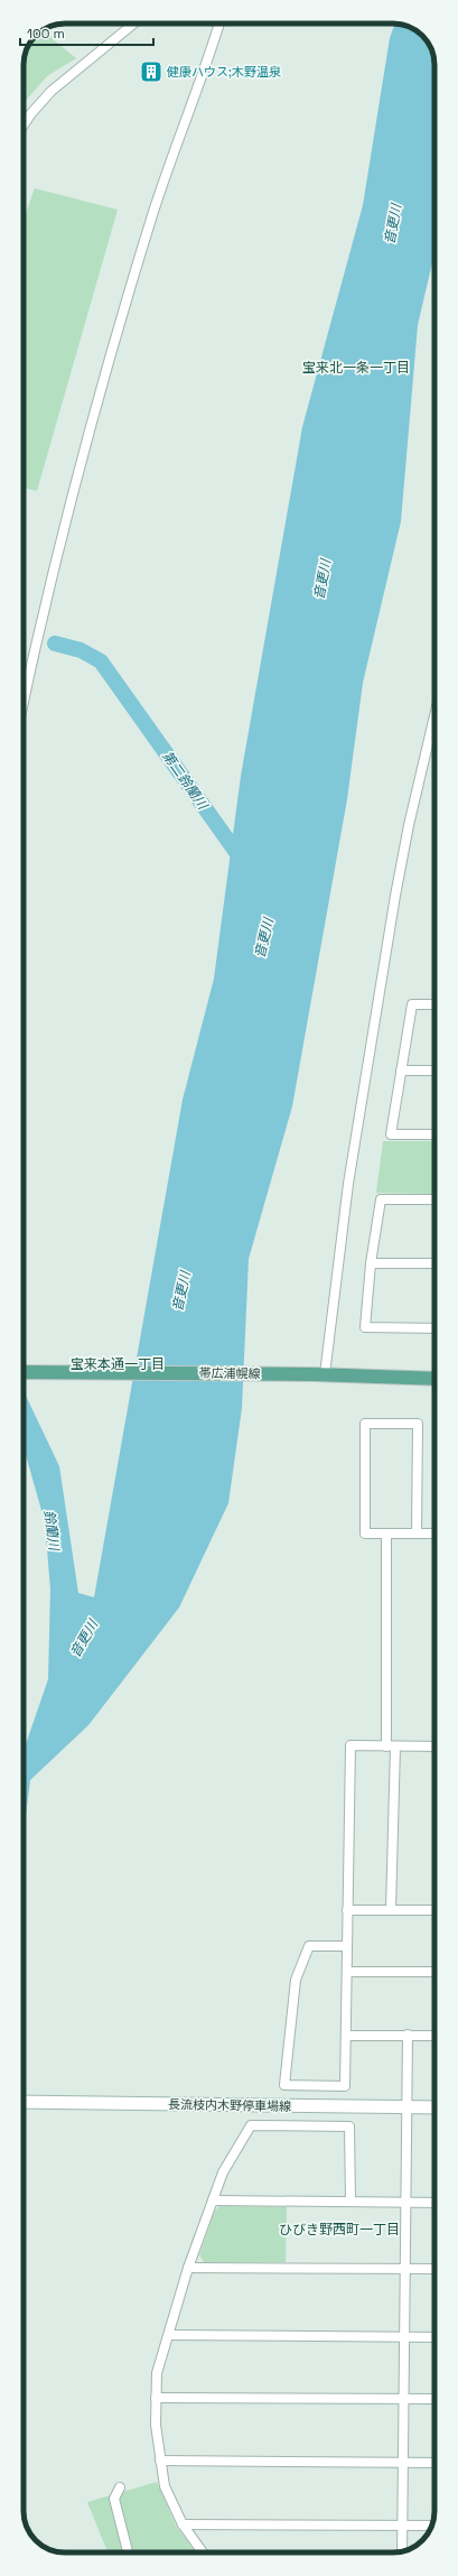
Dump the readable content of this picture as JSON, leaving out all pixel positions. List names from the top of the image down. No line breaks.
{"streets":{"main road":["帯広浦幌線","長流枝内木野停車場線"]},"districts":["宝来北一条一丁目","宝来本通一丁目","ひびき野西町一丁目"],"water":["音更川","第二鈴蘭川","鈴蘭川"],"places":{"building":["健康ハウス;木野温泉"]},"scale_bar":"100 m"}
